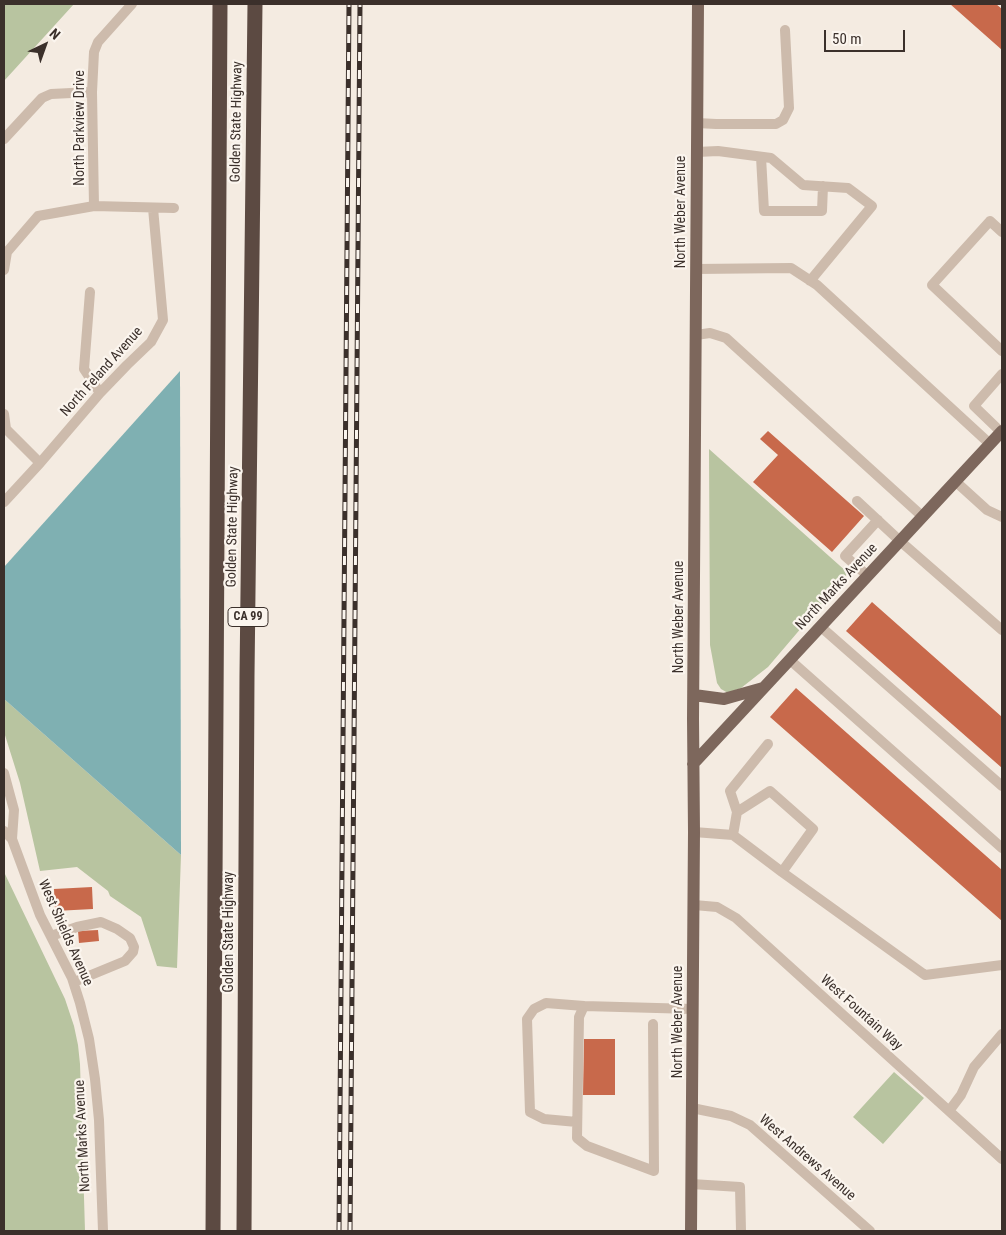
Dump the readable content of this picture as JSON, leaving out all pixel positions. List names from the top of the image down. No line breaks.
{"streets":{"highway":["Golden State Highway","CA 99"],"main road":["North Weber Avenue","North Marks Avenue"],"street":["North Parkview Drive","North Feland Avenue","West Shields Avenue","West Fountain Way","West Andrews Avenue"]},"crossings":[["North Weber Avenue","North Marks Avenue"],["North Weber Avenue","West Fountain Way"],["North Weber Avenue","West Andrews Avenue"],["North Marks Avenue","West Shields Avenue"]],"scale_bar":"50 m","north":"top right"}
